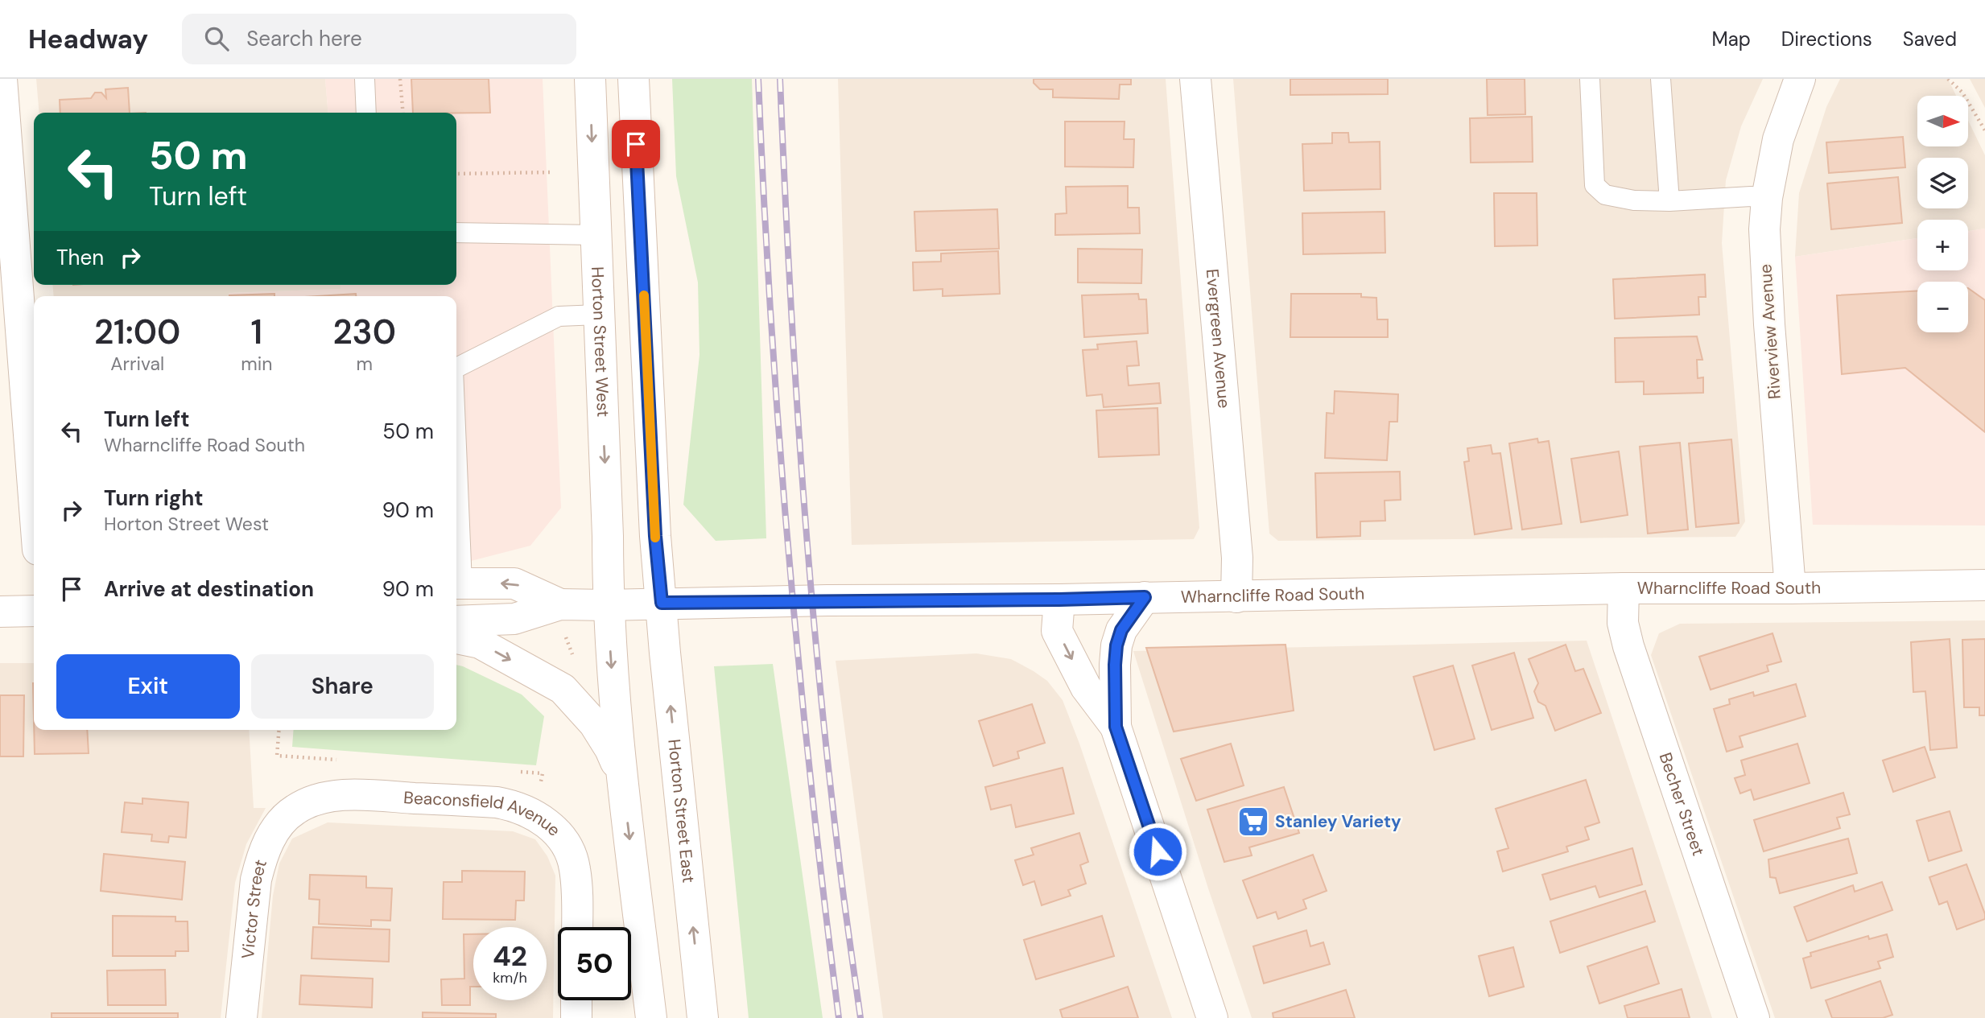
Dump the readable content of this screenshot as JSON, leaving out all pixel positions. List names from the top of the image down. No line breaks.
{"streets":{"main road":["Riverview Avenue","Evergreen Avenue","Horton Street West","Wharncliffe Road South","Becher Street","Horton Street East","Beaconsfield Avenue","Victor Street"]},"crossings":[["Riverview Avenue","Wharncliffe Road South"],["Evergreen Avenue","Wharncliffe Road South"],["Horton Street West","Wharncliffe Road South"],["Wharncliffe Road South","Becher Street"],["Wharncliffe Road South","Horton Street East"],["Beaconsfield Avenue","Victor Street"]],"places":{"supermarket":["Stanley Variety"]},"north":"right","page":{"header":"Headway","search":"Search here","nav":["Map","Directions","Saved"],"map_buttons":["+","−"],"turn":["50 m","Turn left"],"then":"Then","eta":["21:00","Arrival","1","min","230","m"],"list":[{"name":"Turn left","note":"Wharncliffe Road South","value":"50 m"},{"name":"Turn right","note":"Horton Street West","value":"90 m"},{"name":"Arrive at destination","value":"90 m"}],"buttons":["Exit","Share"],"speed":"42 km/h","limit":"50"}}
